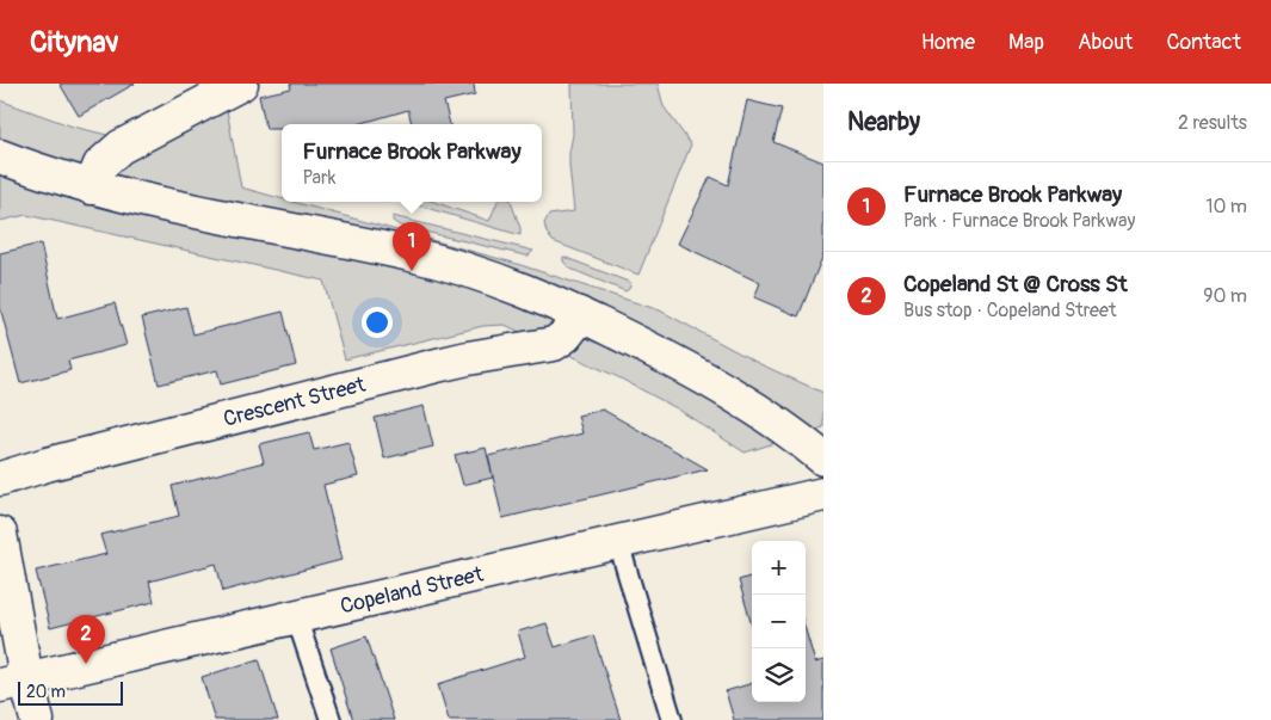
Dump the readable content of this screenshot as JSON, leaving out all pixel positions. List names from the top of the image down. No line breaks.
{"streets":{"main road":["Crescent Street","Copeland Street"]},"scale_bar":"20 m","page":{"header":"Citynav","nav":["Home","Map","About","Contact"],"heading":["Nearby","2 results"],"popup":["Furnace Brook Parkway","Park"],"list":[{"mark":"1","name":"Furnace Brook Parkway","note":"Park · Furnace Brook Parkway","value":"10 m"},{"mark":"2","name":"Copeland St @ Cross St","note":"Bus stop · Copeland Street","value":"90 m"}],"pins":["1","2"],"map_buttons":["+","−"],"scale":"20 m"}}
